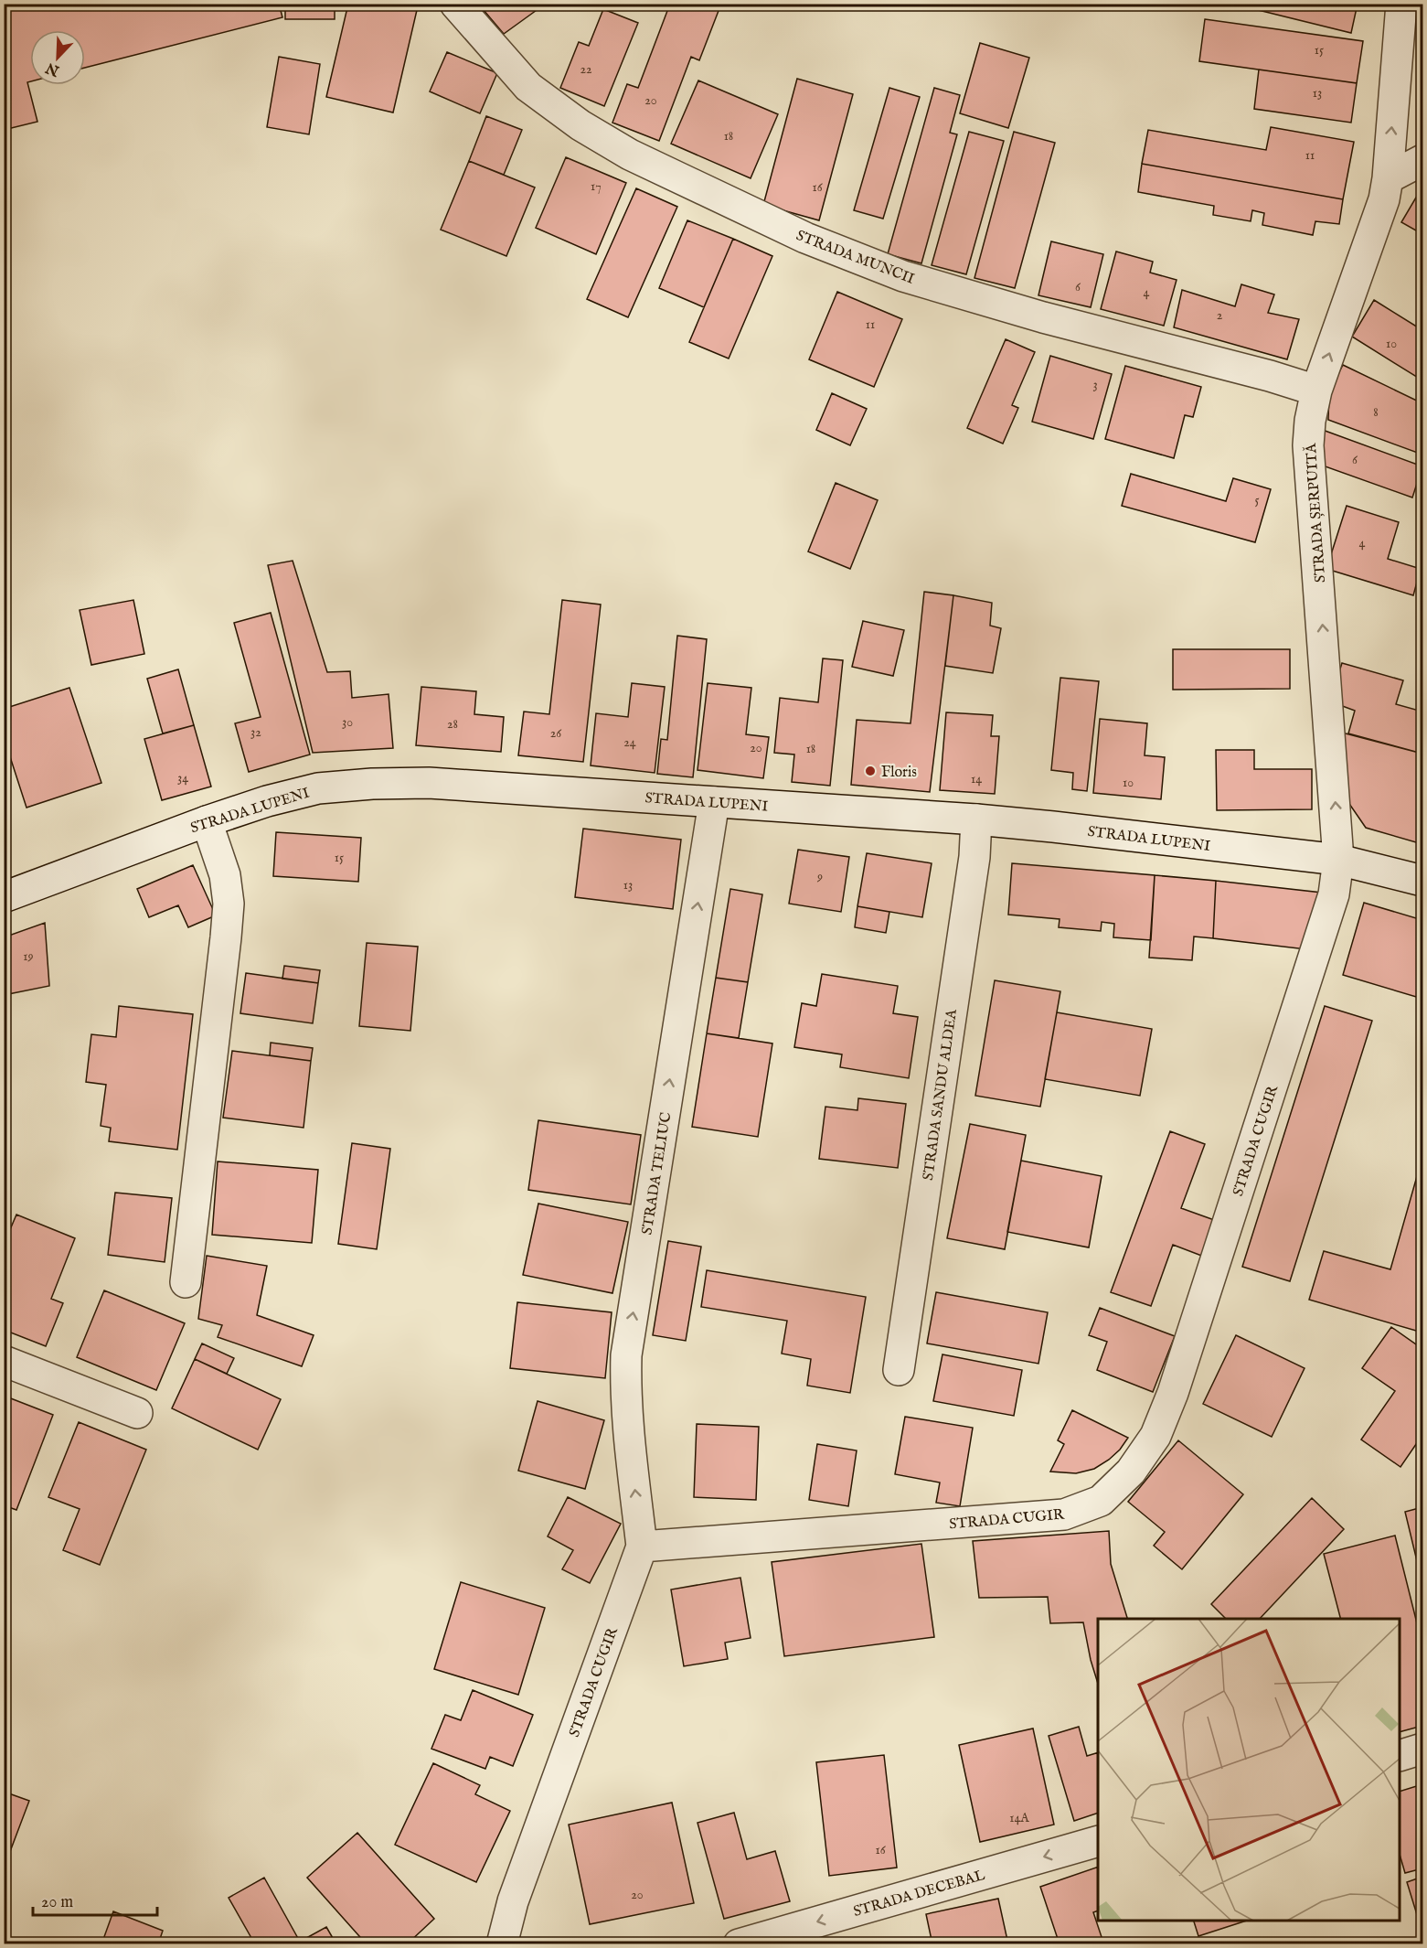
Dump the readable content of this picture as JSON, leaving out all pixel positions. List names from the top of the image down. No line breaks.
{"streets":{"street":["STRADA MUNCII","STRADA ȘERPUITĂ","STRADA LUPENI","STRADA SANDU ALDEA","STRADA CUGIR","STRADA TELIUC","STRADA DECEBAL"]},"crossings":[["STRADA MUNCII","STRADA ȘERPUITĂ"],["STRADA ȘERPUITĂ","STRADA LUPENI"],["STRADA ȘERPUITĂ","STRADA CUGIR"],["STRADA LUPENI","STRADA SANDU ALDEA"],["STRADA LUPENI","STRADA CUGIR"],["STRADA LUPENI","STRADA TELIUC"],["STRADA CUGIR","STRADA TELIUC"]],"one_way":["STRADA ȘERPUITĂ","STRADA TELIUC","STRADA DECEBAL"],"places":["Floris"],"house_numbers":["15","22","13","20","18","11","17","16","6","4","2","11","10","3","8","6","5","4","30","28","32","26","24","20","18","34","14","10","15","9","13","19","14A","16","20"],"scale_bar":"20 m","north":"bottom left"}
